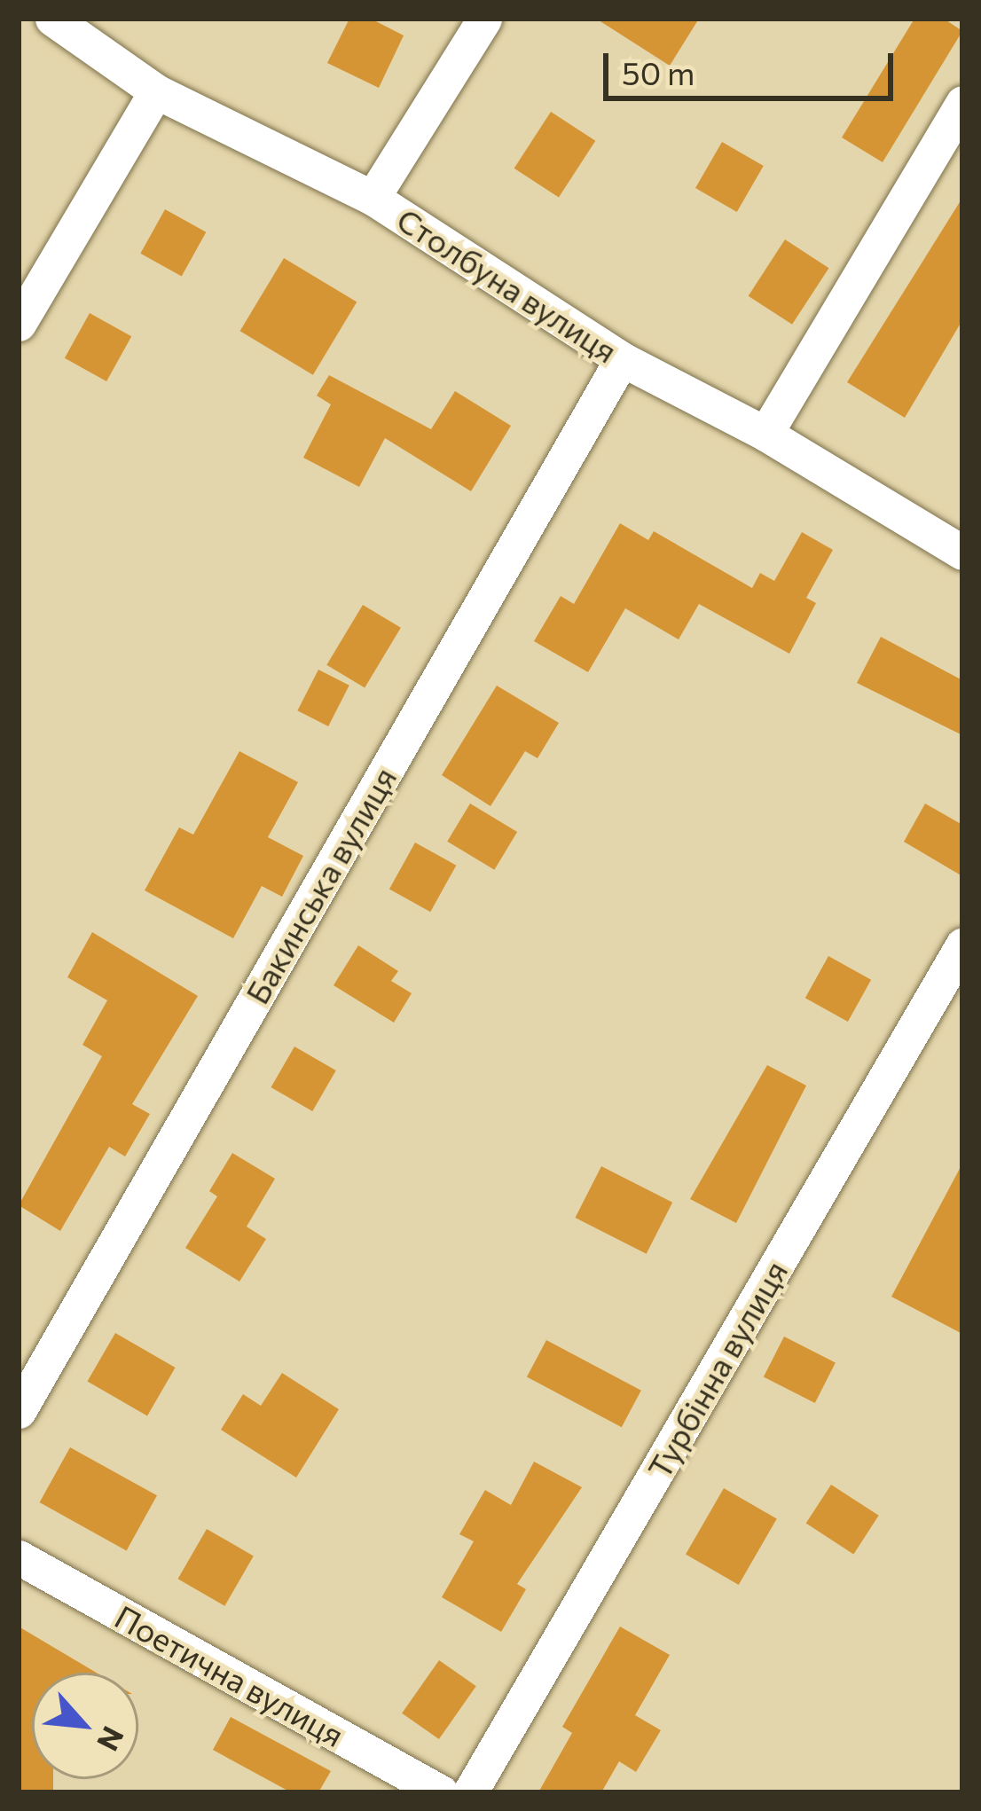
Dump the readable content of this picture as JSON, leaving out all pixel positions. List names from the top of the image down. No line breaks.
{"streets":{"street":["Столбуна вулиця","Бакинська вулиця","Турбінна вулиця","Поетична вулиця"]},"crossings":[["Столбуна вулиця","Бакинська вулиця"]],"scale_bar":"50 m","north":"bottom right"}
